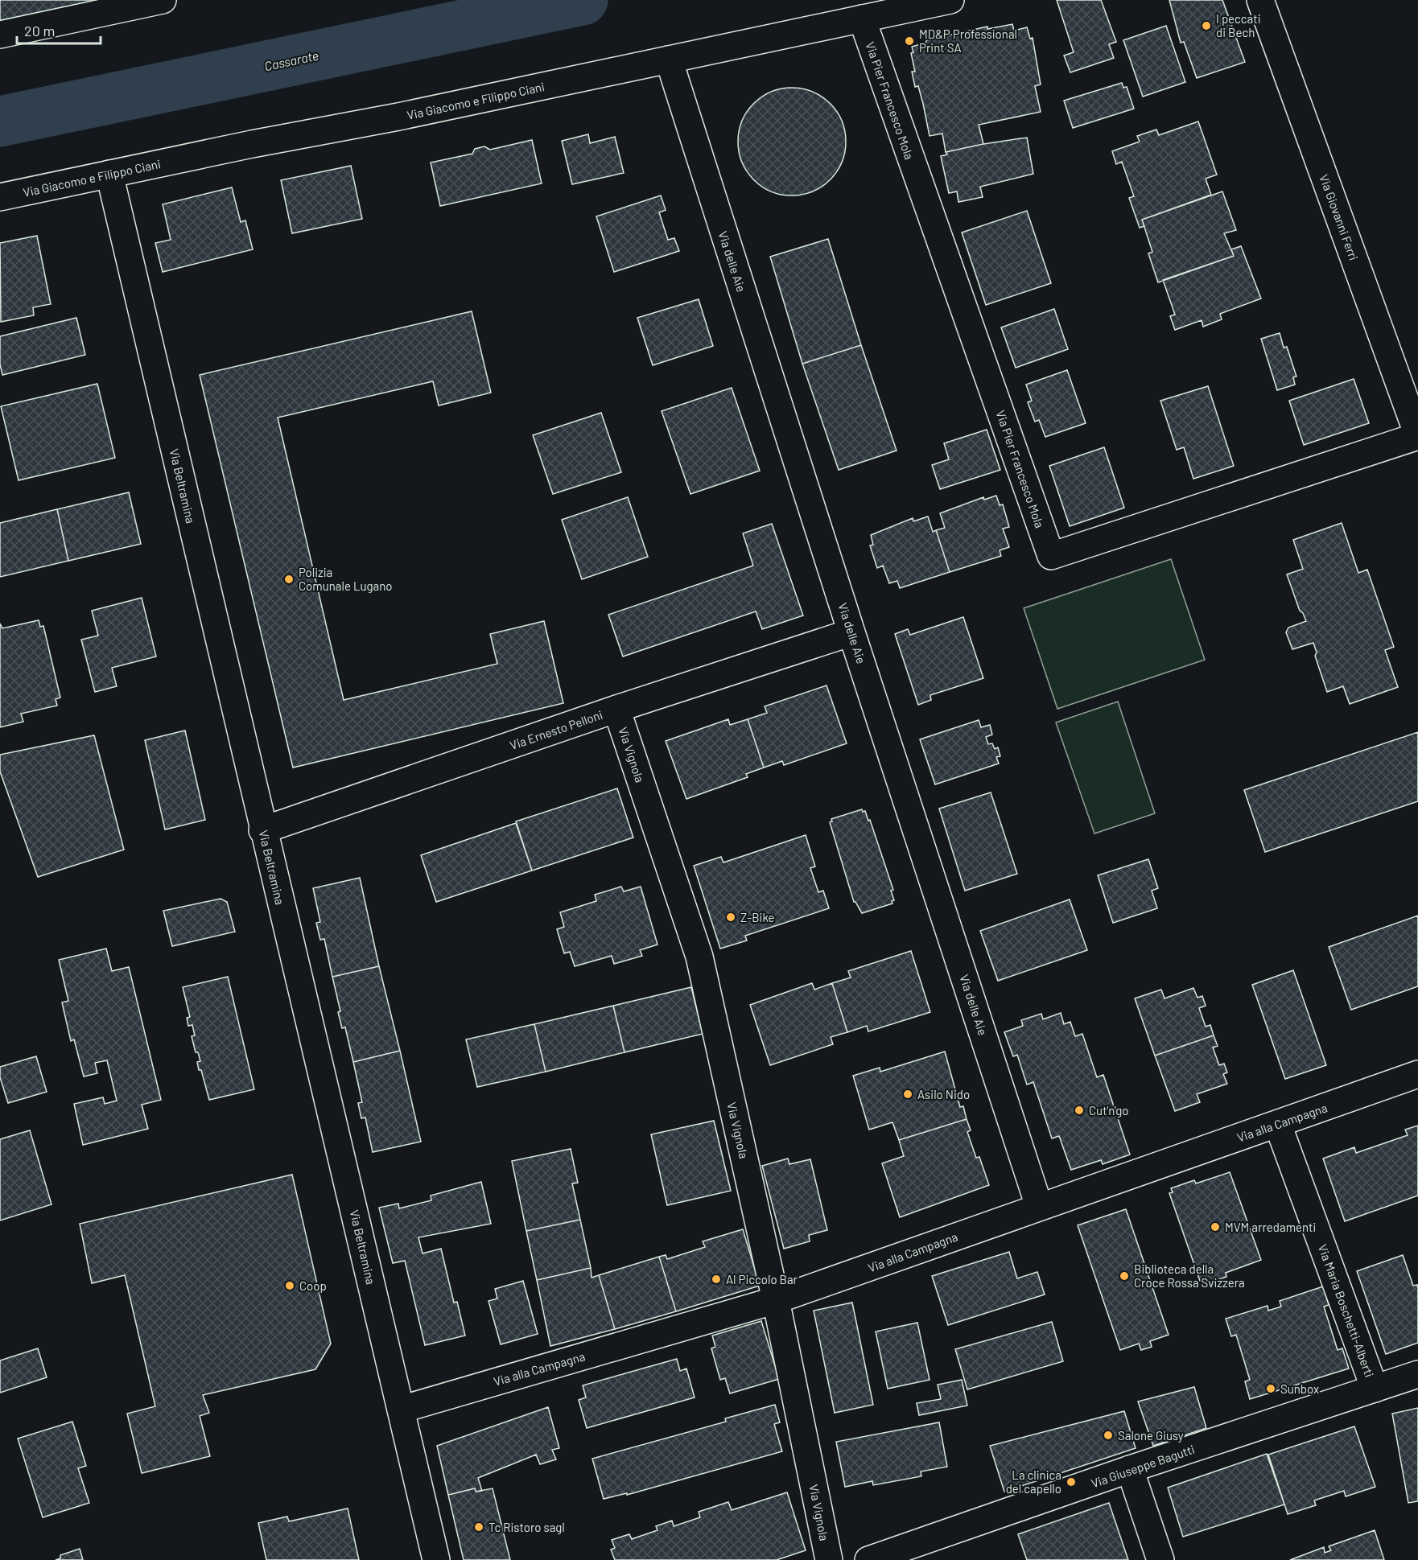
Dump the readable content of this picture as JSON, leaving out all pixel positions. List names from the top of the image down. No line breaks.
{"streets":{"street":["Via Giacomo e Filippo Ciani","Via Pier Francesco Mola","Via Giovanni Ferri","Via delle Aie","Via Beltramina","Via Ernesto Pelloni","Via Vignola","Via alla Campagna","Via Maria Boschetti-Alberti","Via Giuseppe Bagutti"]},"crossings":[["Via Giacomo e Filippo Ciani","Via Pier Francesco Mola"],["Via Giacomo e Filippo Ciani","Via delle Aie"],["Via Giacomo e Filippo Ciani","Via Beltramina"],["Via Pier Francesco Mola","Via Giovanni Ferri"],["Via delle Aie","Via Ernesto Pelloni"],["Via delle Aie","Via alla Campagna"],["Via Beltramina","Via Ernesto Pelloni"],["Via Beltramina","Via alla Campagna"],["Via Ernesto Pelloni","Via Vignola"],["Via Vignola","Via alla Campagna"],["Via alla Campagna","Via Maria Boschetti-Alberti"],["Via Maria Boschetti-Alberti","Via Giuseppe Bagutti"]],"water":["Cassarate"],"places":["I peccati di Bech","MD&P Professional Print SA","Polizia Comunale Lugano","Z-Bike","Asilo Nido","Cut'n'go","MVM arredamenti","Biblioteca della Croce Rossa Svizzera","Al Piccolo Bar","Coop","Sunbox","Salone Giusy","La clinica del capello","Tc Ristoro sagl"],"scale_bar":"20 m"}
